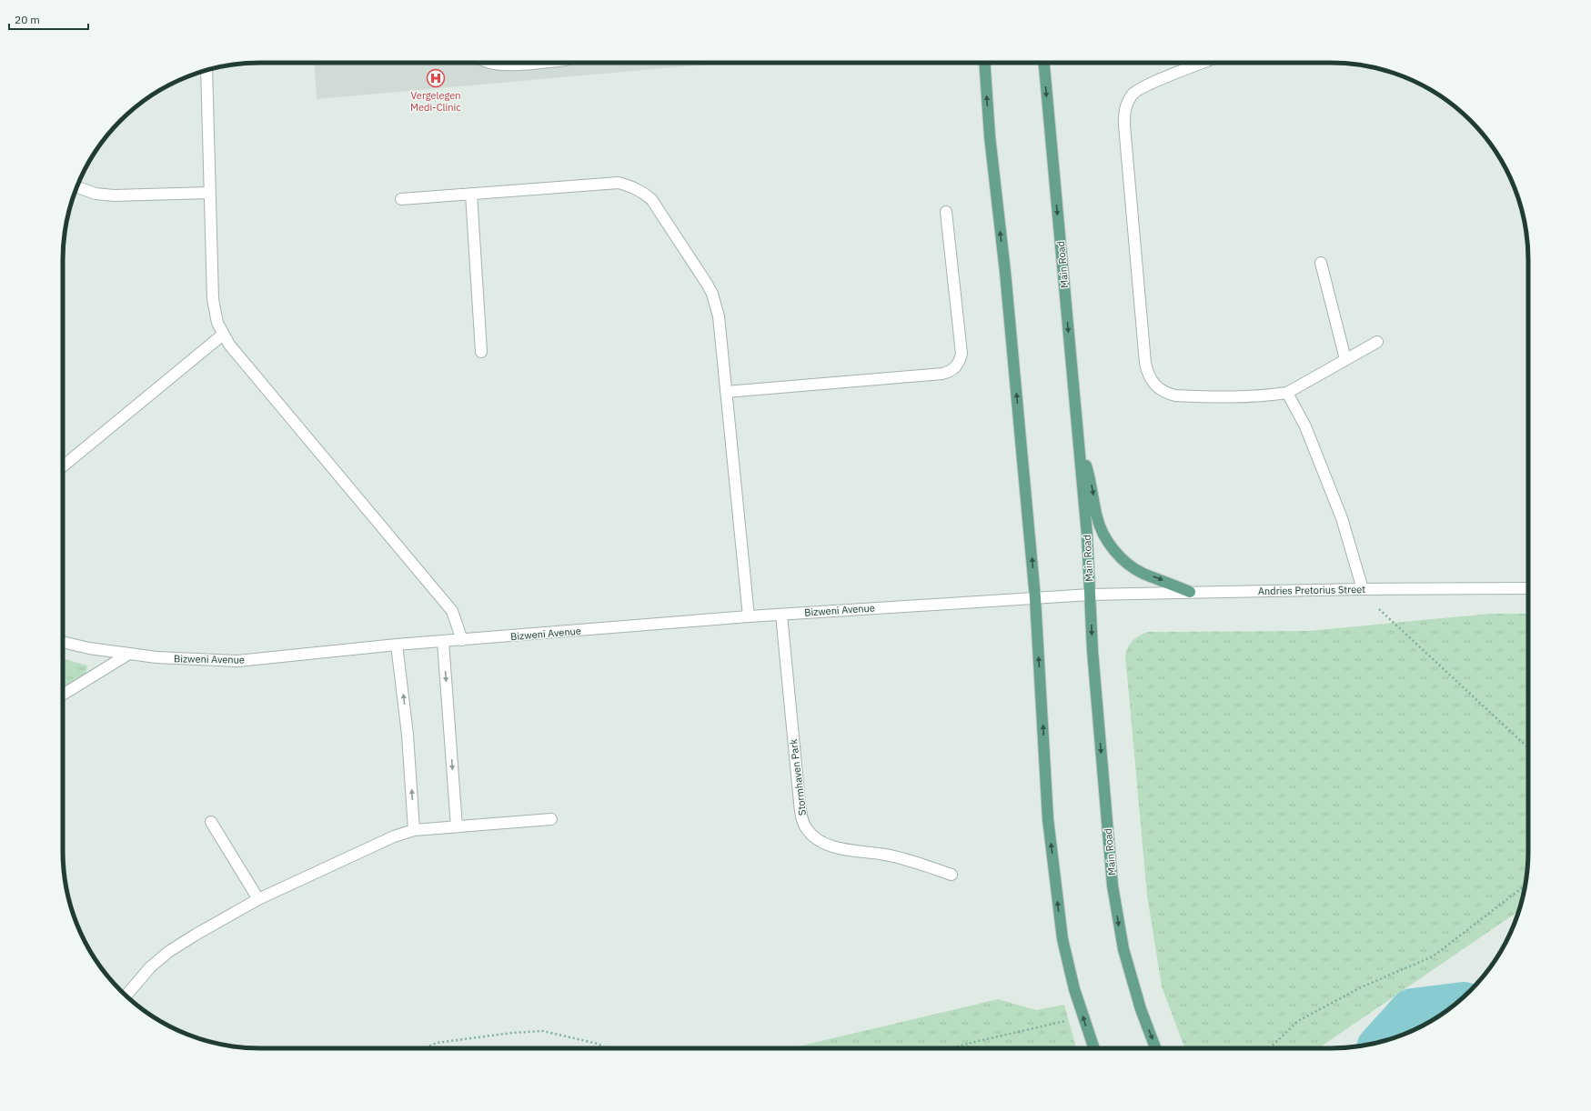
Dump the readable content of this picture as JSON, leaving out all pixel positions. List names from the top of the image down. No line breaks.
{"streets":{"main road":["Main Road"],"street":["Andries Pretorius Street","Bizweni Avenue","Stormhaven Park"]},"crossings":[["Main Road","Andries Pretorius Street"],["Main Road","Bizweni Avenue"],["Andries Pretorius Street","Bizweni Avenue"],["Bizweni Avenue","Stormhaven Park"]],"places":{"hospital":["Vergelegen Medi-Clinic"]},"scale_bar":"20 m"}
